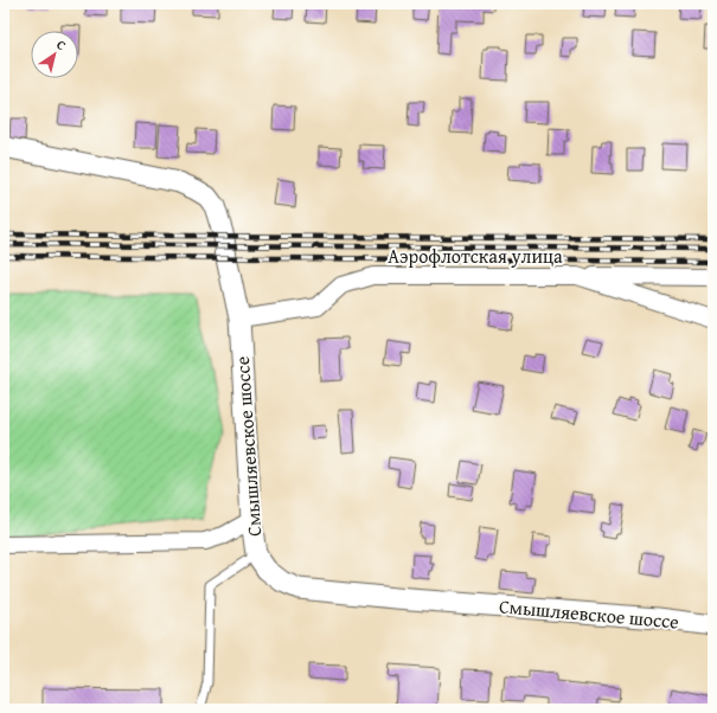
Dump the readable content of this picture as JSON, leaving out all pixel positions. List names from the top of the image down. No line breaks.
{"streets":{"street":["Аэрофлотская улица","Смышляевское шоссе"]},"crossings":[["Аэрофлотская улица","Смышляевское шоссе"]],"north":"top right"}
